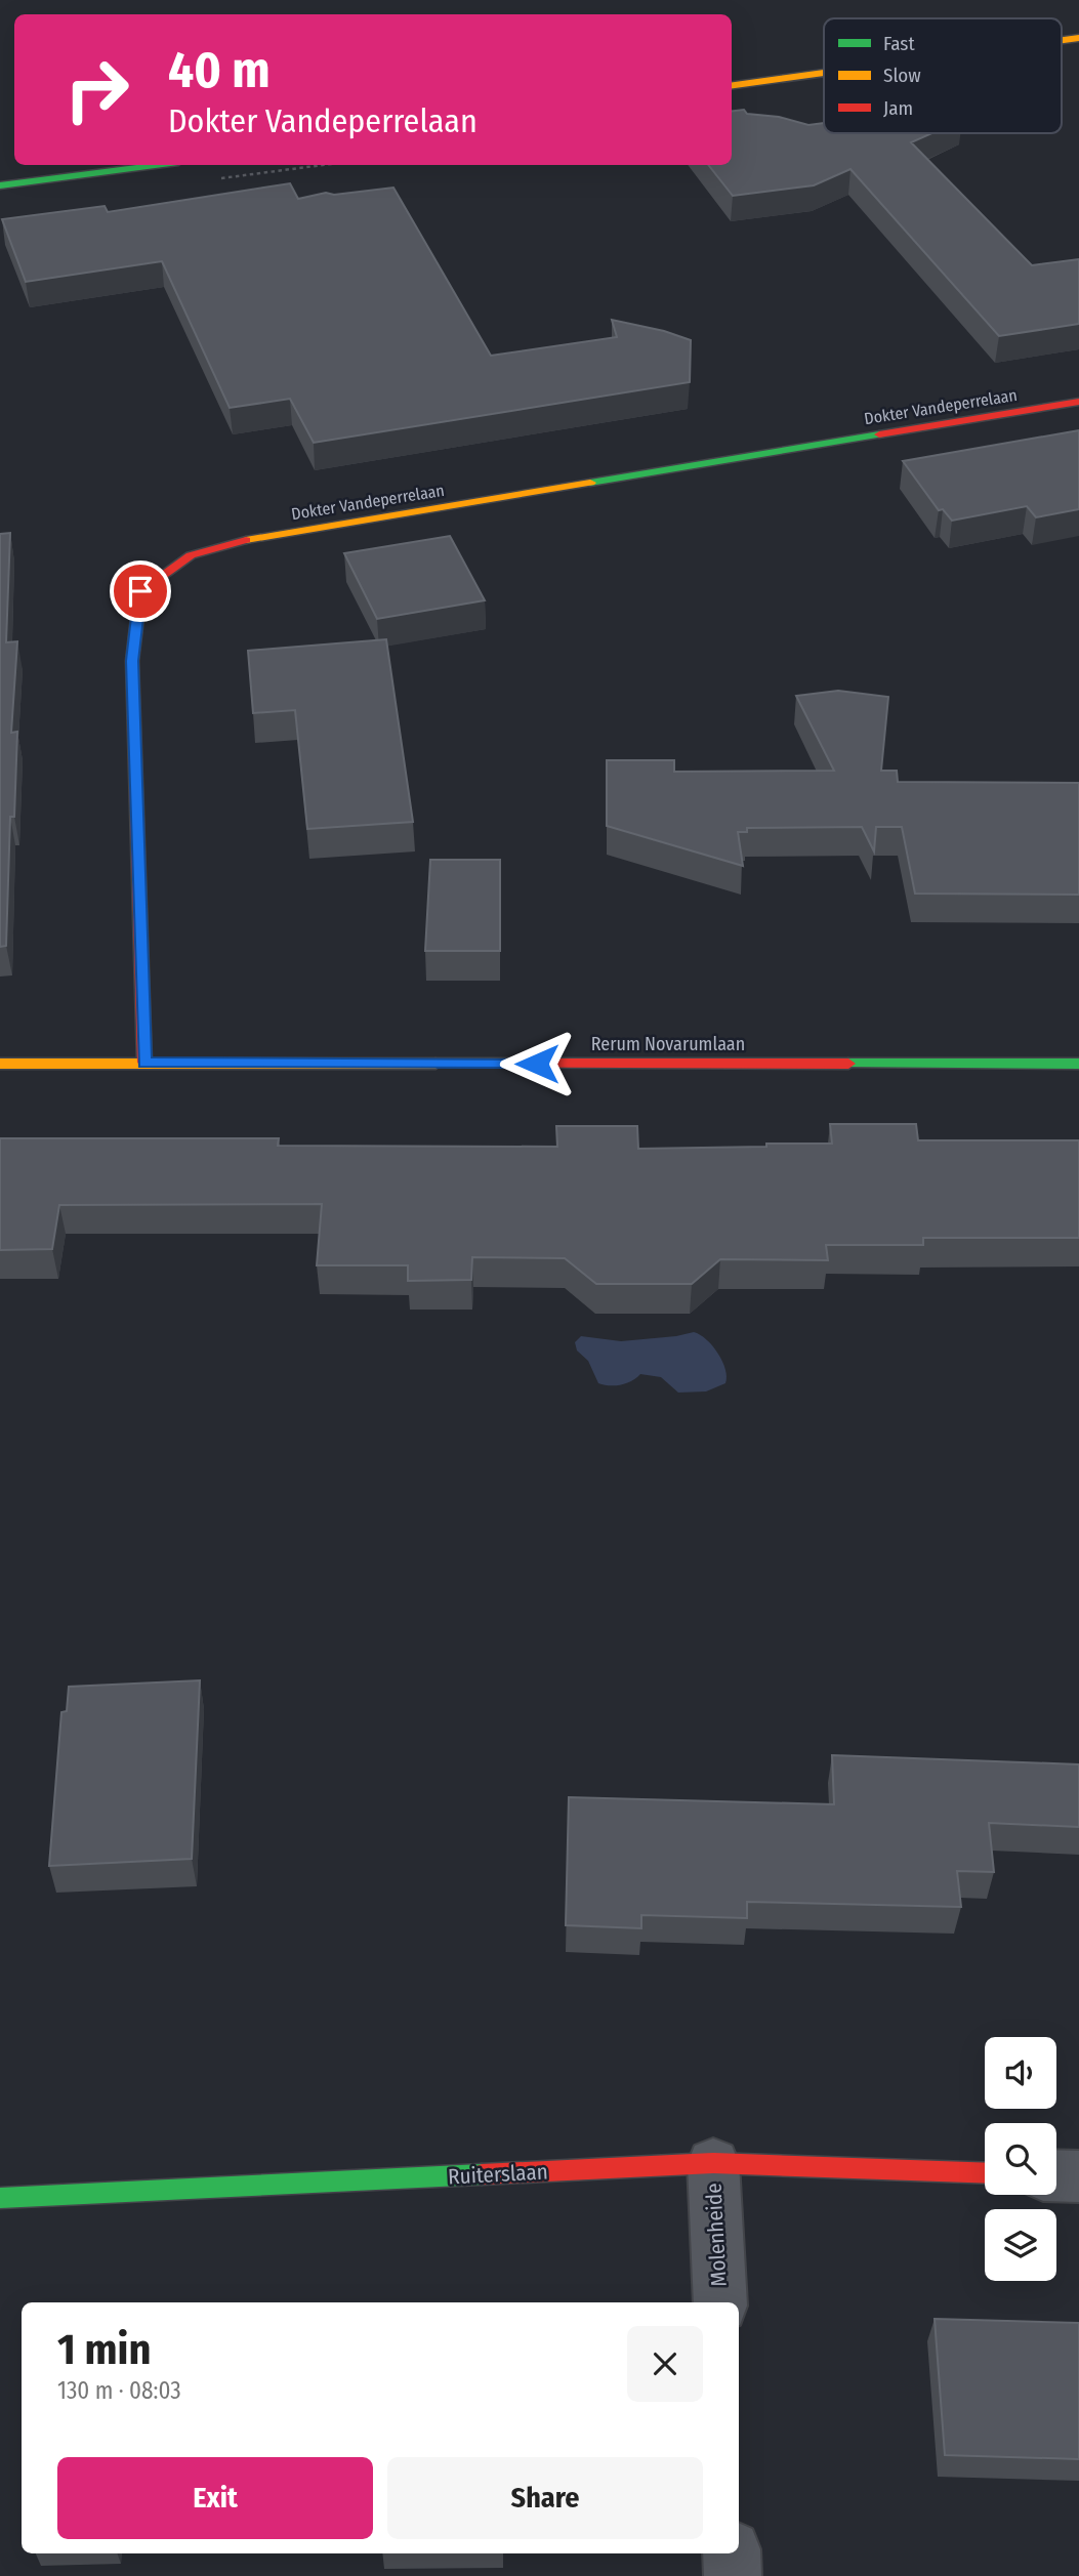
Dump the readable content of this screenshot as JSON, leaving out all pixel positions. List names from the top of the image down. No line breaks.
{"streets":{"street":["Dokter Vandeperrelaan","Rerum Novarumlaan","Ruiterslaan","Molenheide"]},"crossings":[["Dokter Vandeperrelaan","Rerum Novarumlaan"],["Ruiterslaan","Molenheide"]],"legend":["Fast","Slow","Jam"],"page":{"turn":["40 m","Dokter Vandeperrelaan"],"heading":["1 min","130 m · 08:03"],"buttons":["Exit","Share"]}}
